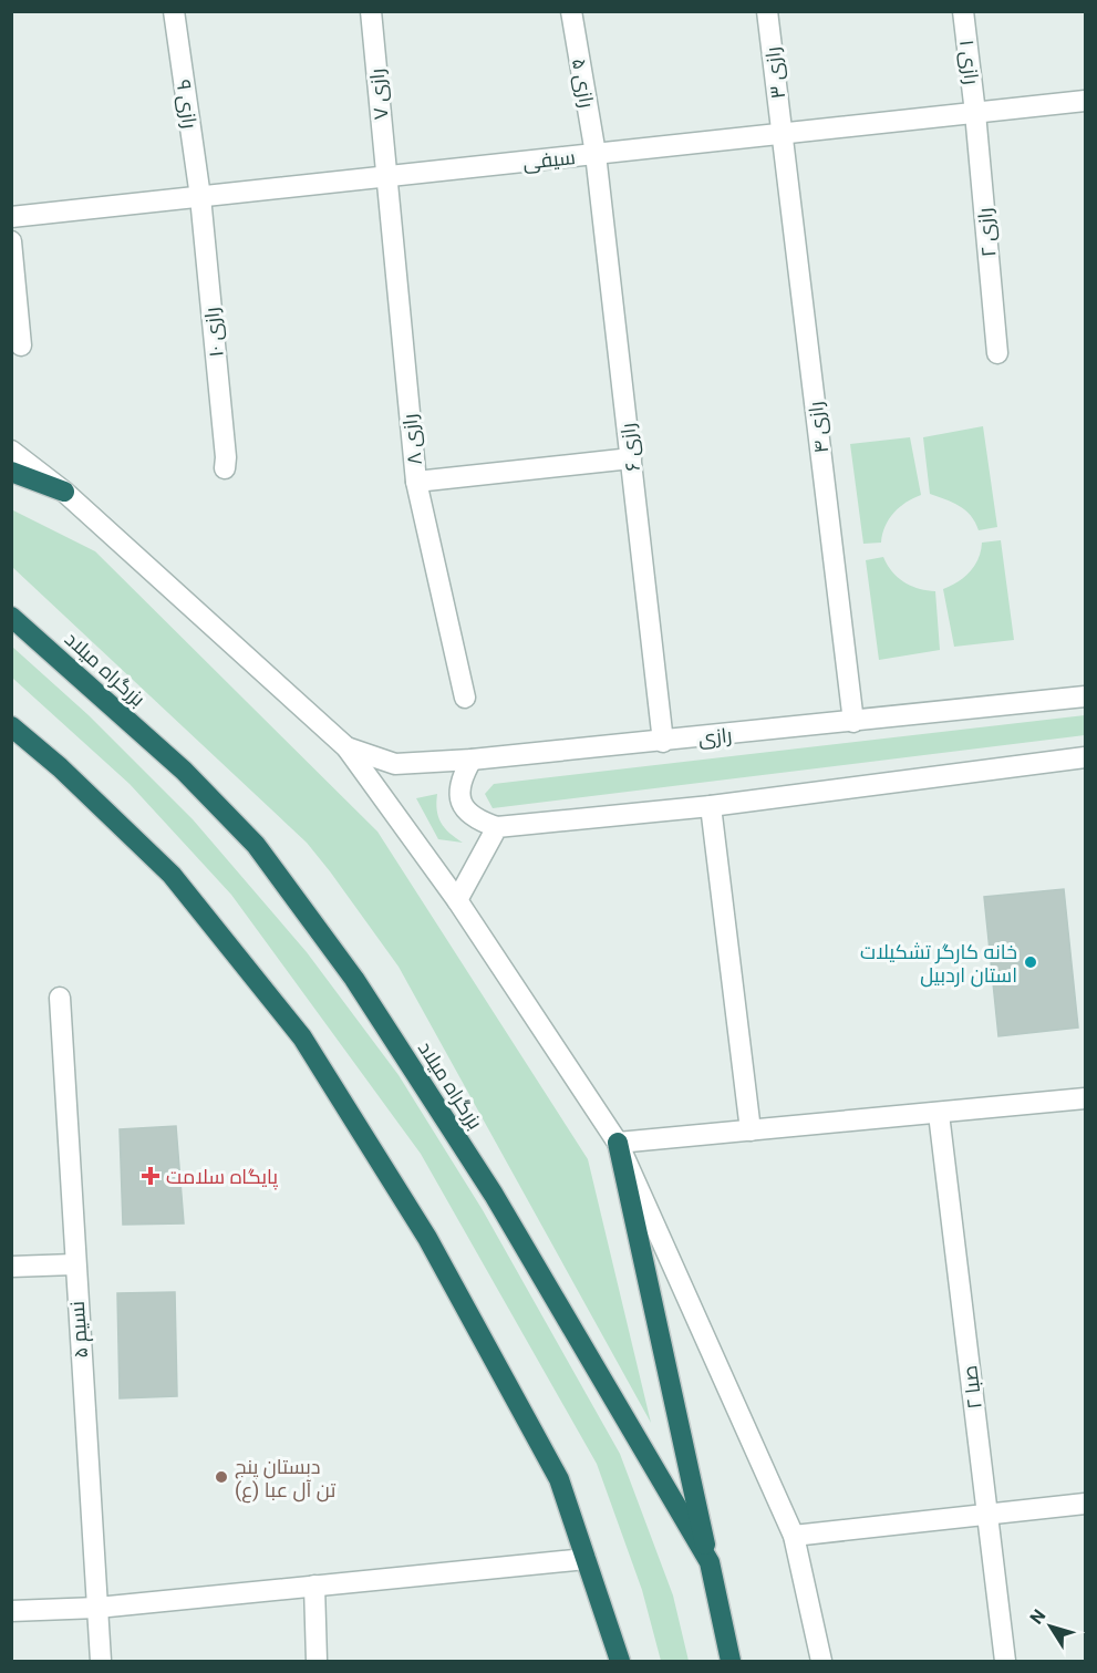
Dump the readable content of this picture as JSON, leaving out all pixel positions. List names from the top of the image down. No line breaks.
{"streets":{"highway":["بزرگراه میلاد"],"street":["رازی ۱","رازی ۳","رازی ۵","رازی ۷","رازی ۹","سیفی","رازی ۲","رازی ۱۰","رازی ۴","رازی ۸","رازی ۶","رازی","نسیم ۵","صبا ۲"]},"crossings":[["رازی ۱","سیفی"],["رازی ۱","رازی ۲"],["رازی ۳","سیفی"],["رازی ۳","رازی ۴"],["رازی ۵","سیفی"],["رازی ۵","رازی ۶"],["رازی ۷","سیفی"],["رازی ۷","رازی ۸"],["رازی ۹","سیفی"],["رازی ۹","رازی ۱۰"],["سیفی","رازی ۲"],["سیفی","رازی ۱۰"],["سیفی","رازی ۴"],["سیفی","رازی ۸"],["سیفی","رازی ۶"],["رازی ۴","رازی"],["رازی ۶","رازی"]],"places":{"other":["خانه کارگر تشکیلات استان اردبیل","دبستان پنج تن آل عبا (ع)"],"health":["پایگاه سلامت"]},"north":"top left"}
